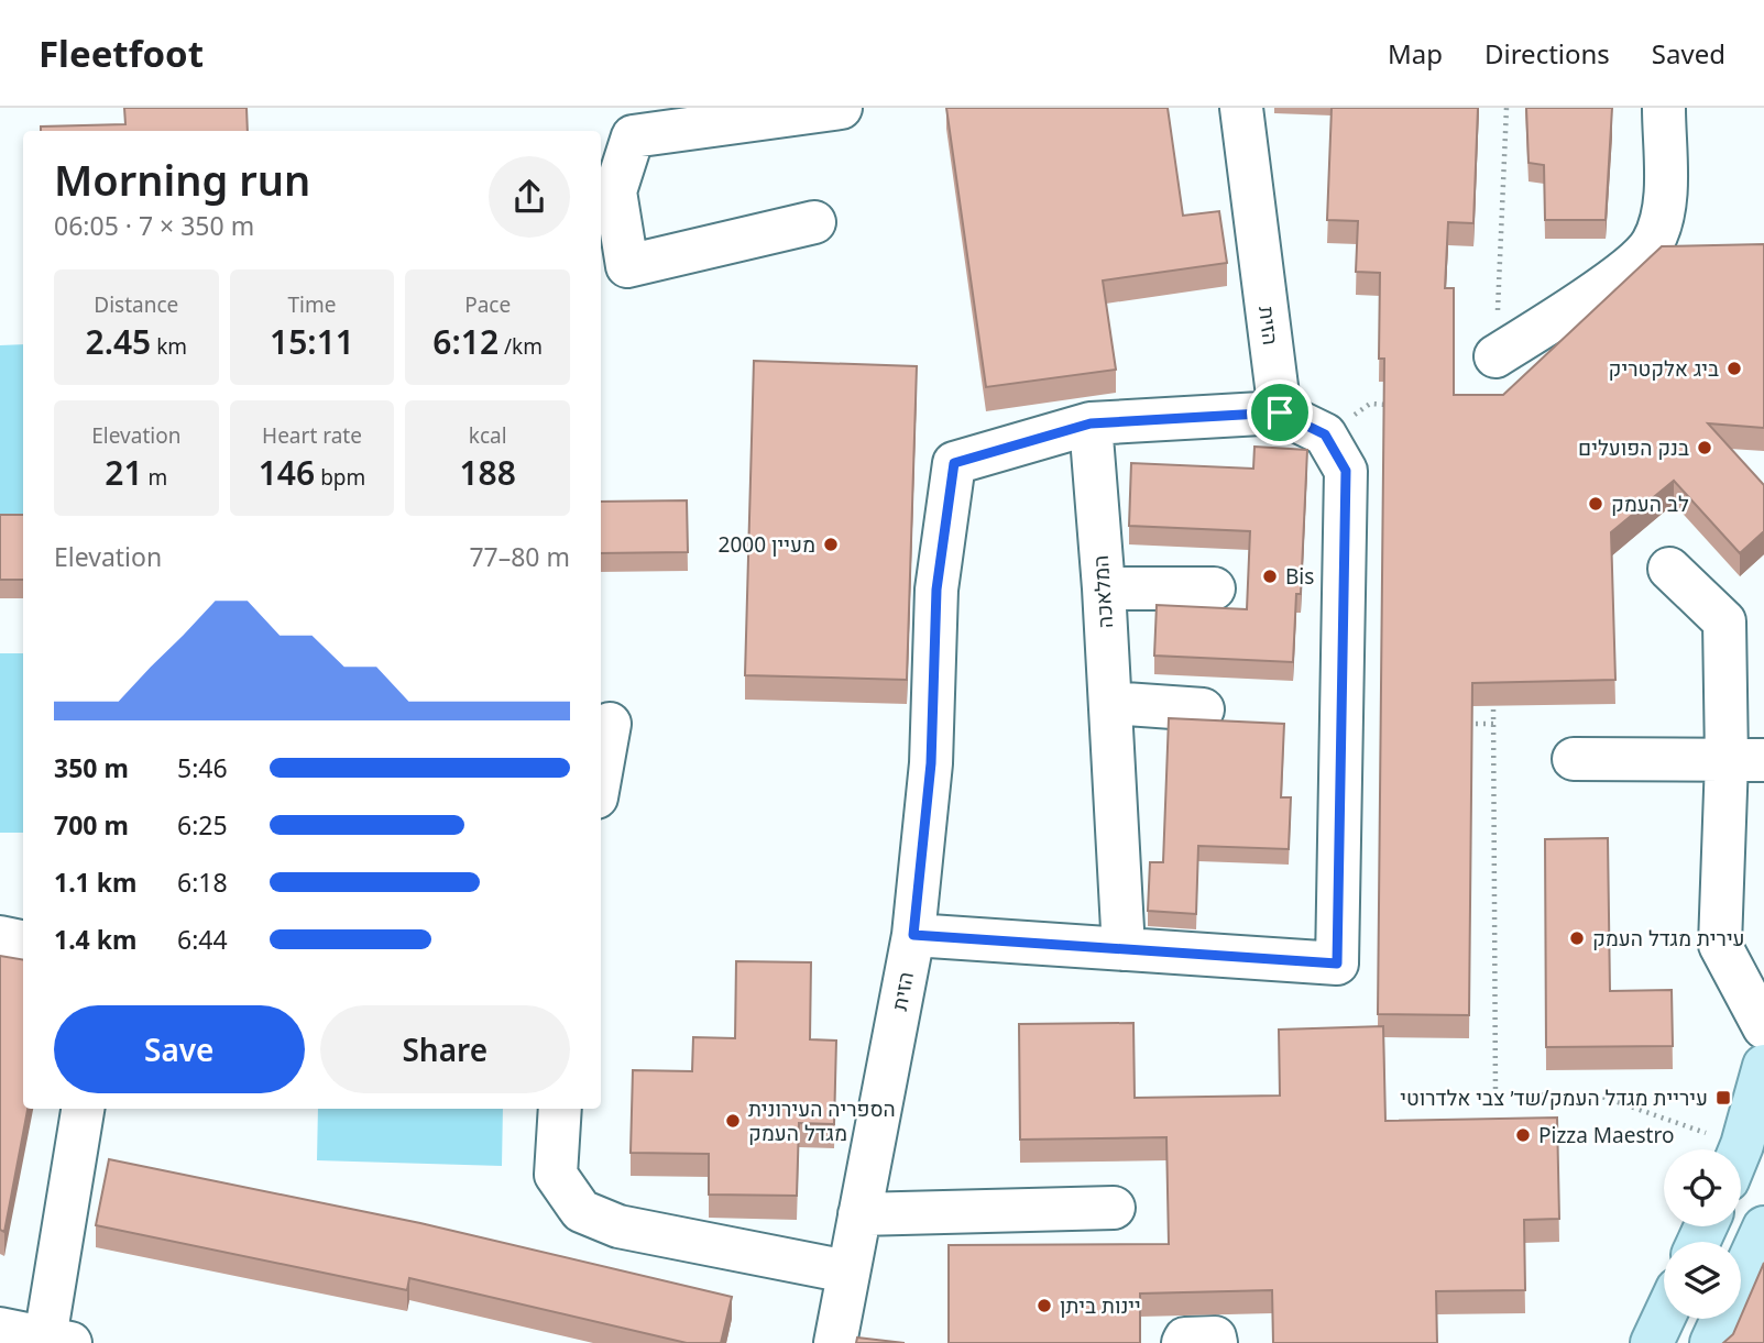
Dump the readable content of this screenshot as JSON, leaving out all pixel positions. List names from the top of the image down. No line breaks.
{"streets":{"street":["הזית","המלאכה"]},"crossings":[["הזית","המלאכה"]],"places":{"other":["ביג אלקטריק","בנק הפועלים","לב העמק","מעיין 2000","Bis","עירית מגדל העמק","הספריה העירונית מגדל העמק","Pizza Maestro","יינות ביתן"],"transit":["עיריית מגדל העמק/שד׳ צבי אלדרוטי"]},"page":{"header":"Fleetfoot","nav":["Map","Directions","Saved"],"heading":["Morning run","06:05 · 7 × 350 m"],"stats":[["Distance","2.45 km"],["Time","15:11"],["Pace","6:12 /km"],["Elevation","21 m"],["Heart rate","146 bpm"],["kcal","188"]],"chart":["Elevation","77–80 m"],"list":[{"name":"350 m","note":"5:46"},{"name":"700 m","note":"6:25"},{"name":"1.1 km","note":"6:18"},{"name":"1.4 km","note":"6:44"}],"buttons":["Save","Share"]}}
